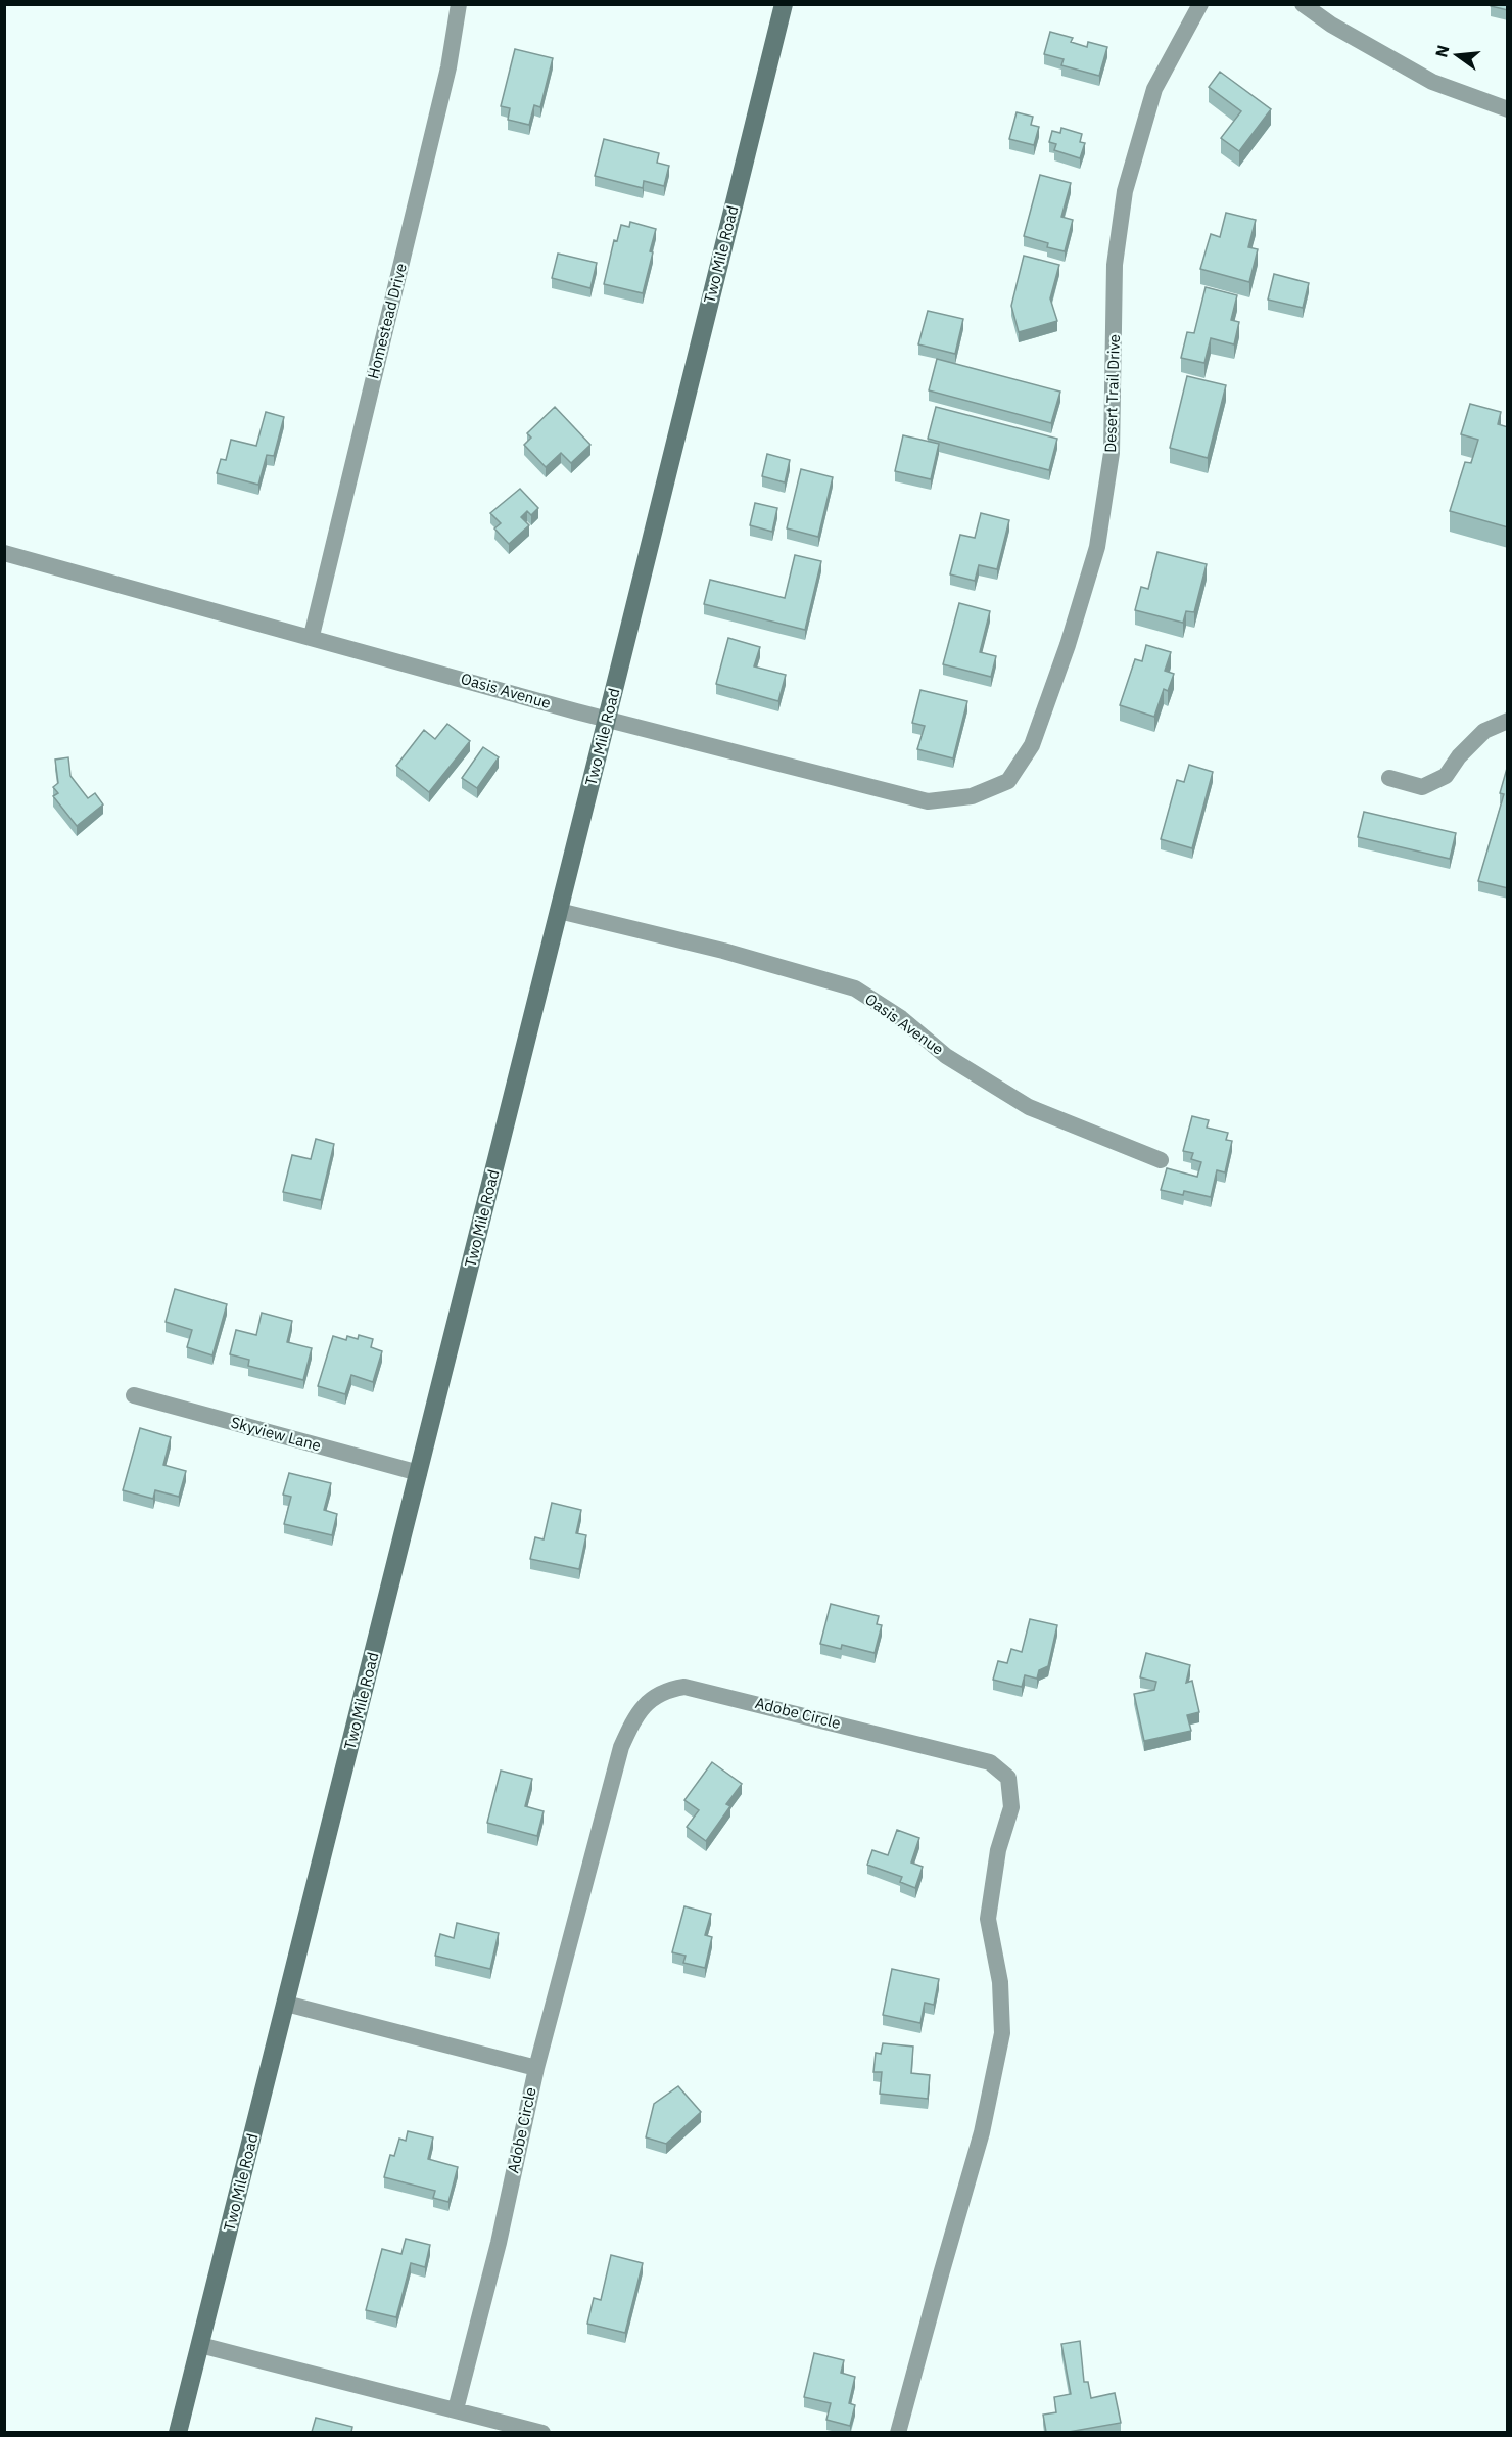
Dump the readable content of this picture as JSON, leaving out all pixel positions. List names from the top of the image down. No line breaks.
{"streets":{"main road":["Two Mile Road"],"street":["Homestead Drive","Desert Trail Drive","Oasis Avenue","Skyview Lane","Adobe Circle"]},"crossings":[["Two Mile Road","Oasis Avenue"],["Two Mile Road","Skyview Lane"],["Homestead Drive","Oasis Avenue"],["Desert Trail Drive","Oasis Avenue"]],"north":"left"}
